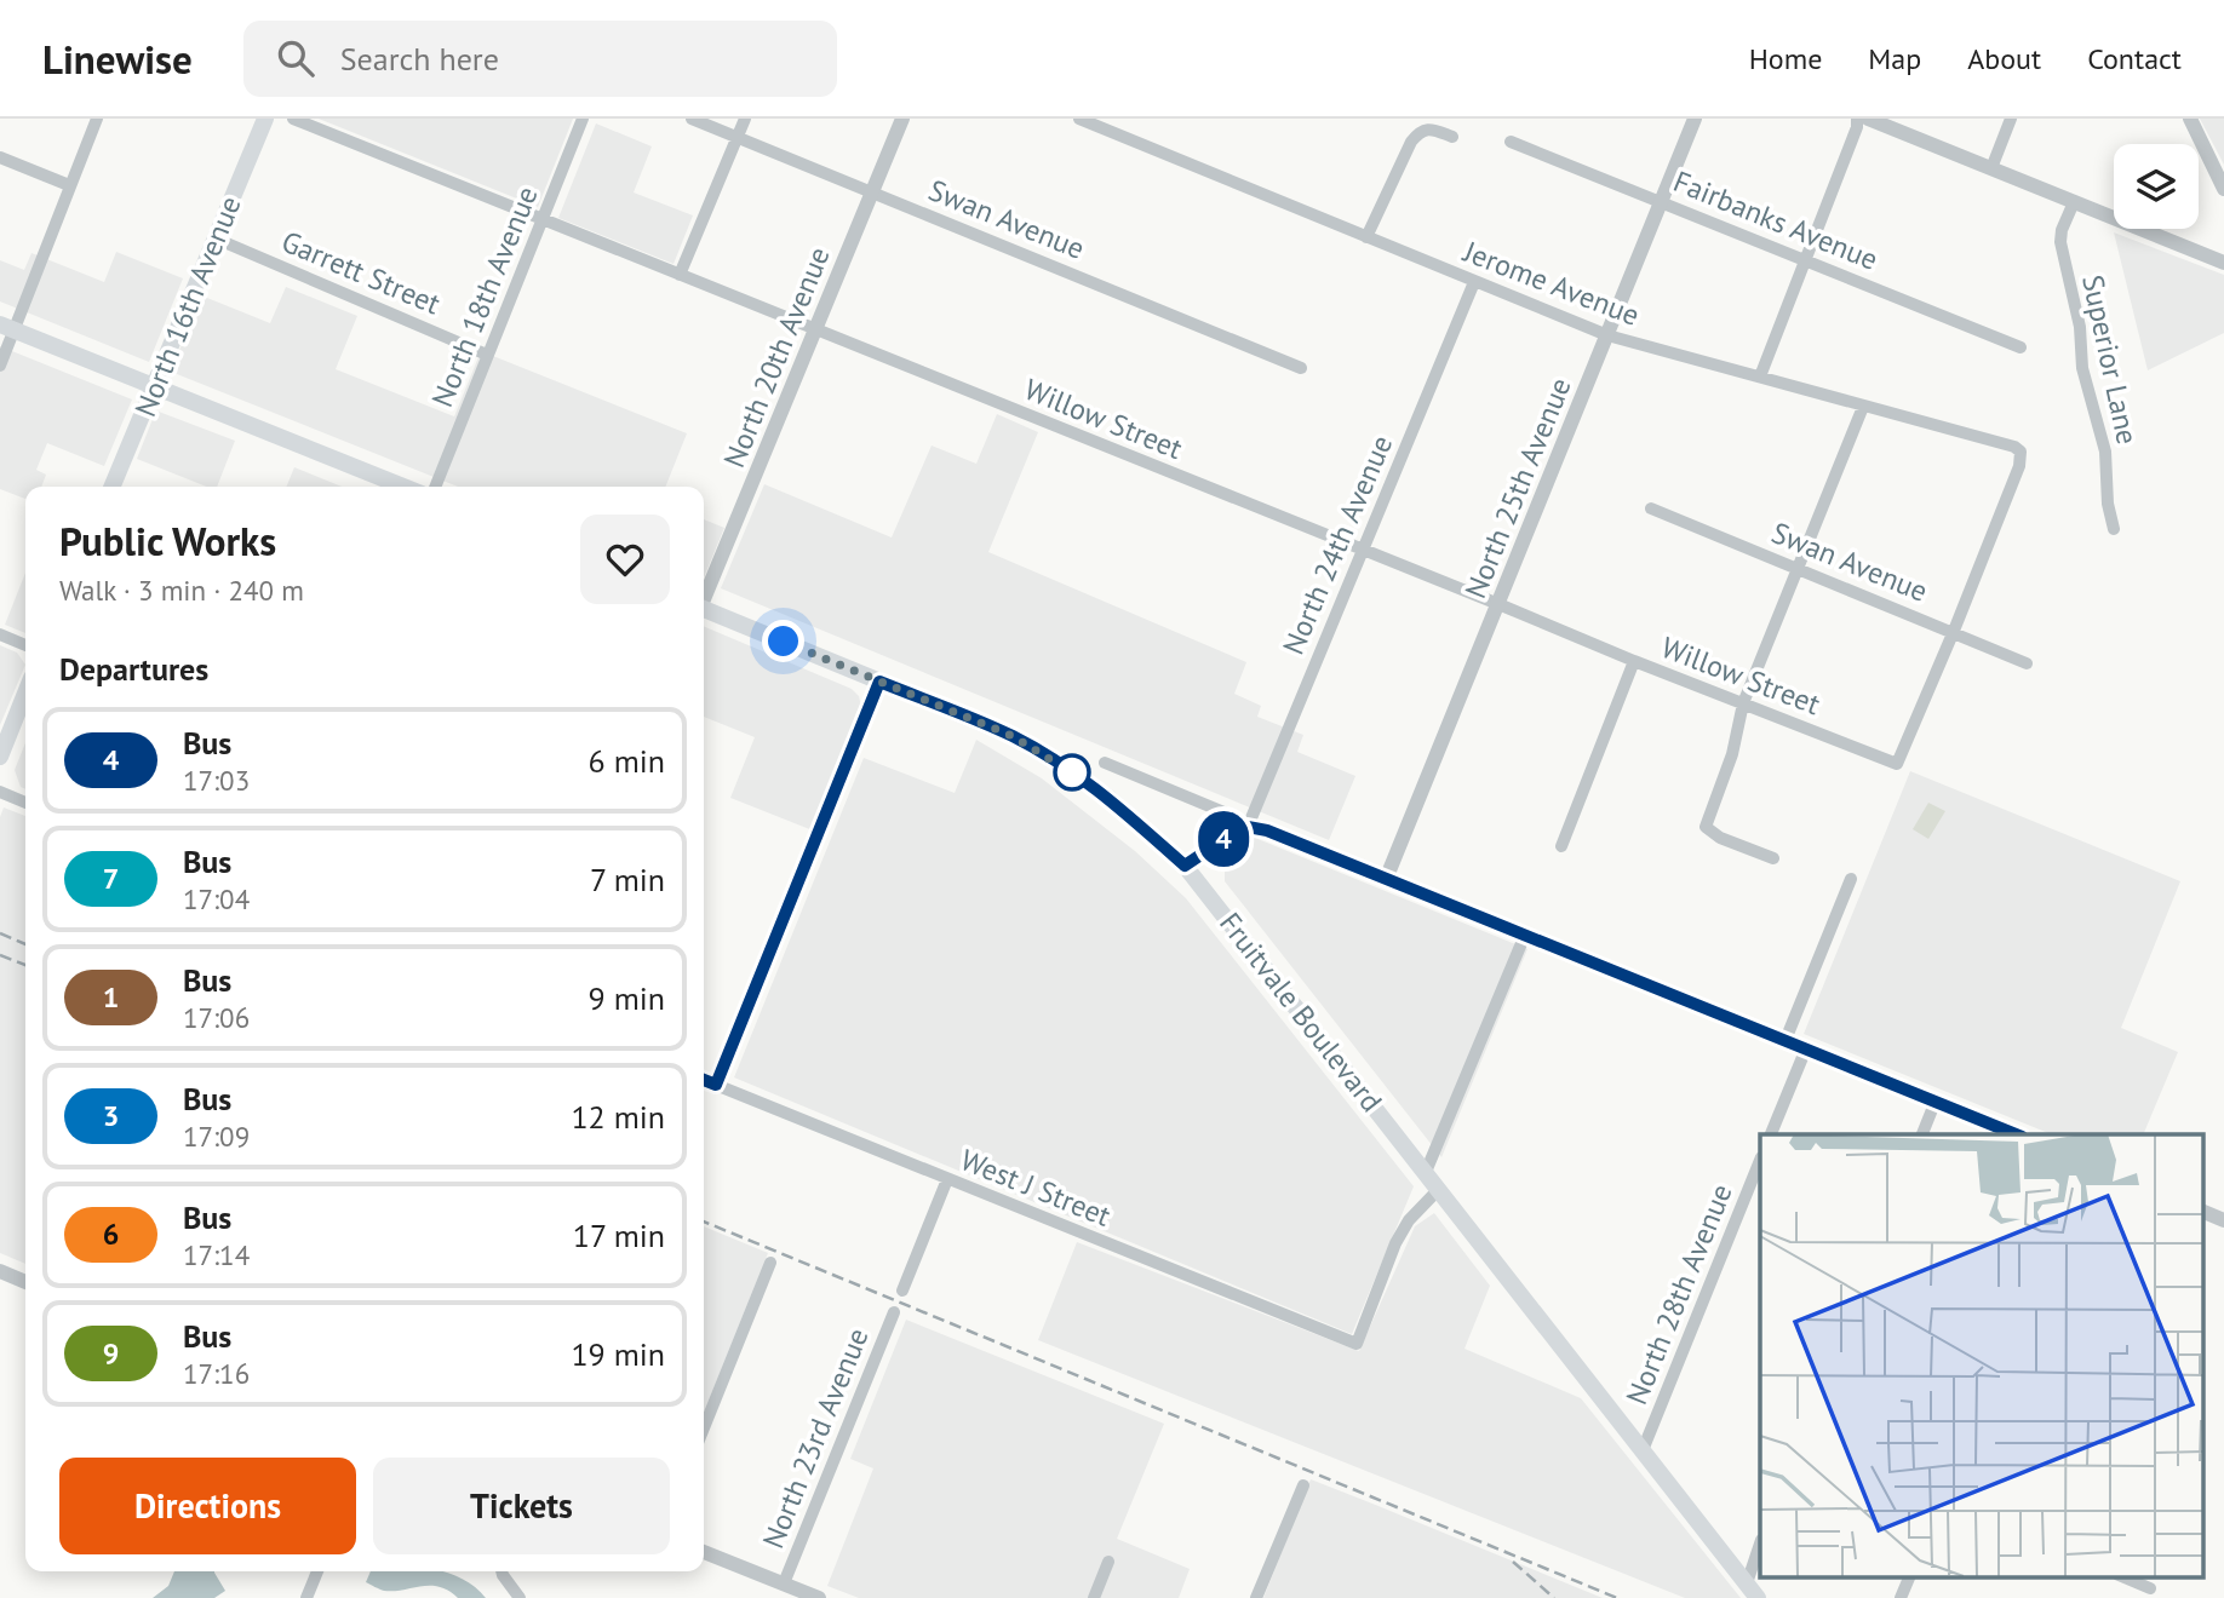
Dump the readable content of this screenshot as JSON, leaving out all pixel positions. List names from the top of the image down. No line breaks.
{"streets":{"main road":["North 16th Avenue","Fruitvale Boulevard"],"street":["Swan Avenue","Fairbanks Avenue","Garrett Street","Jerome Avenue","North 18th Avenue","North 20th Avenue","Superior Lane","Willow Street","North 25th Avenue","North 24th Avenue","West J Street","North 28th Avenue","North 23rd Avenue"]},"crossings":[["Swan Avenue","Jerome Avenue"],["Swan Avenue","North 20th Avenue"],["Swan Avenue","Willow Street"],["Fairbanks Avenue","North 25th Avenue"],["Garrett Street","North 18th Avenue"],["Garrett Street","North 16th Avenue"],["Jerome Avenue","Willow Street"],["Jerome Avenue","North 25th Avenue"],["Jerome Avenue","North 24th Avenue"],["North 18th Avenue","Willow Street"],["North 20th Avenue","Willow Street"],["Willow Street","North 25th Avenue"],["Willow Street","North 24th Avenue"],["Fruitvale Boulevard","West J Street"],["Fruitvale Boulevard","North 28th Avenue"]],"lines":["bus line 4"],"page":{"header":"Linewise","search":"Search here","nav":["Home","Map","About","Contact"],"on_map":"4","heading":[["Public Works","Walk · 3 min · 240 m"],"Departures"],"list":[{"mark":"4","name":"Bus","note":"17:03","value":"6 min"},{"mark":"7","name":"Bus","note":"17:04","value":"7 min"},{"mark":"1","name":"Bus","note":"17:06","value":"9 min"},{"mark":"3","name":"Bus","note":"17:09","value":"12 min"},{"mark":"6","name":"Bus","note":"17:14","value":"17 min"},{"mark":"9","name":"Bus","note":"17:16","value":"19 min"}],"buttons":["Directions","Tickets"]}}
